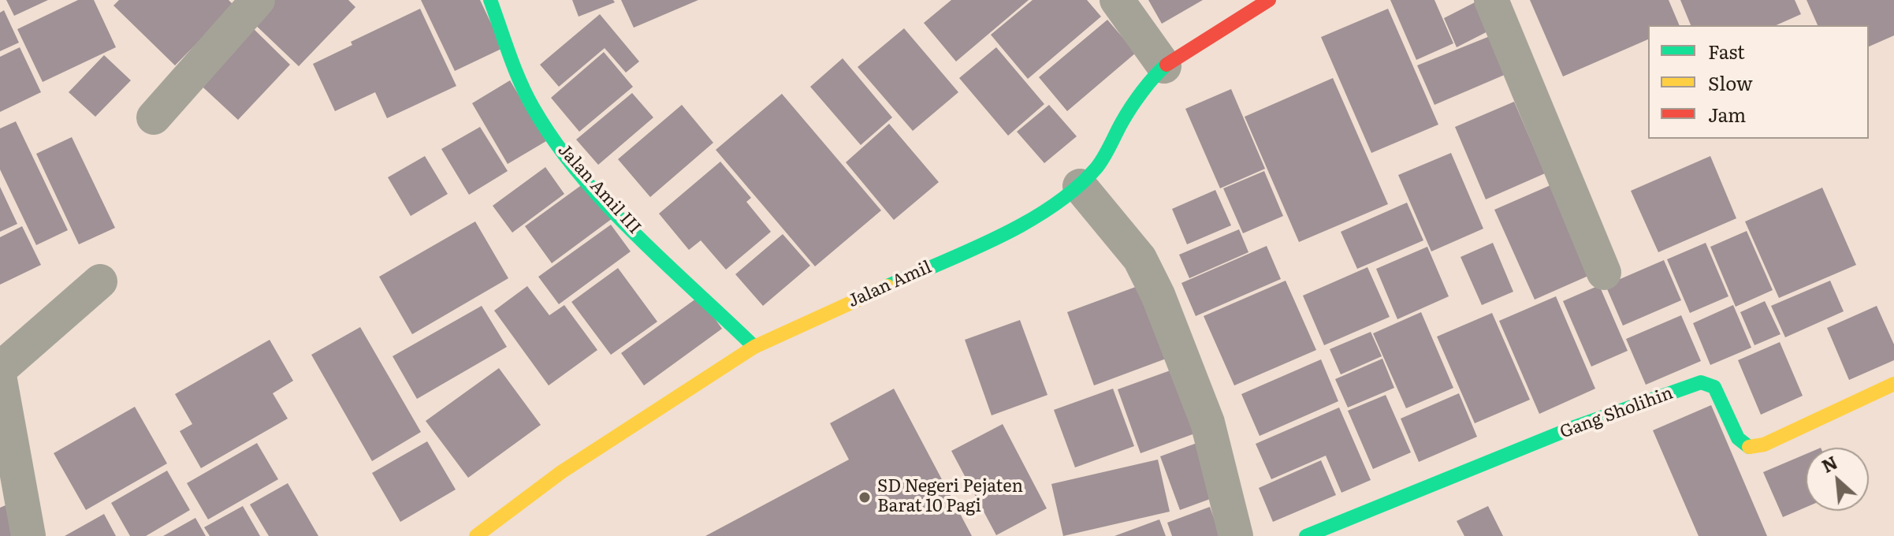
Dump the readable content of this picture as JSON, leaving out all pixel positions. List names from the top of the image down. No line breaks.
{"streets":{"street":["Jalan Amil III","Jalan Amil","Gang Sholihin"]},"crossings":[["Jalan Amil III","Jalan Amil"]],"places":["SD Negeri Pejaten Barat 10 Pagi"],"legend":["Fast","Slow","Jam"],"north":"top left"}
